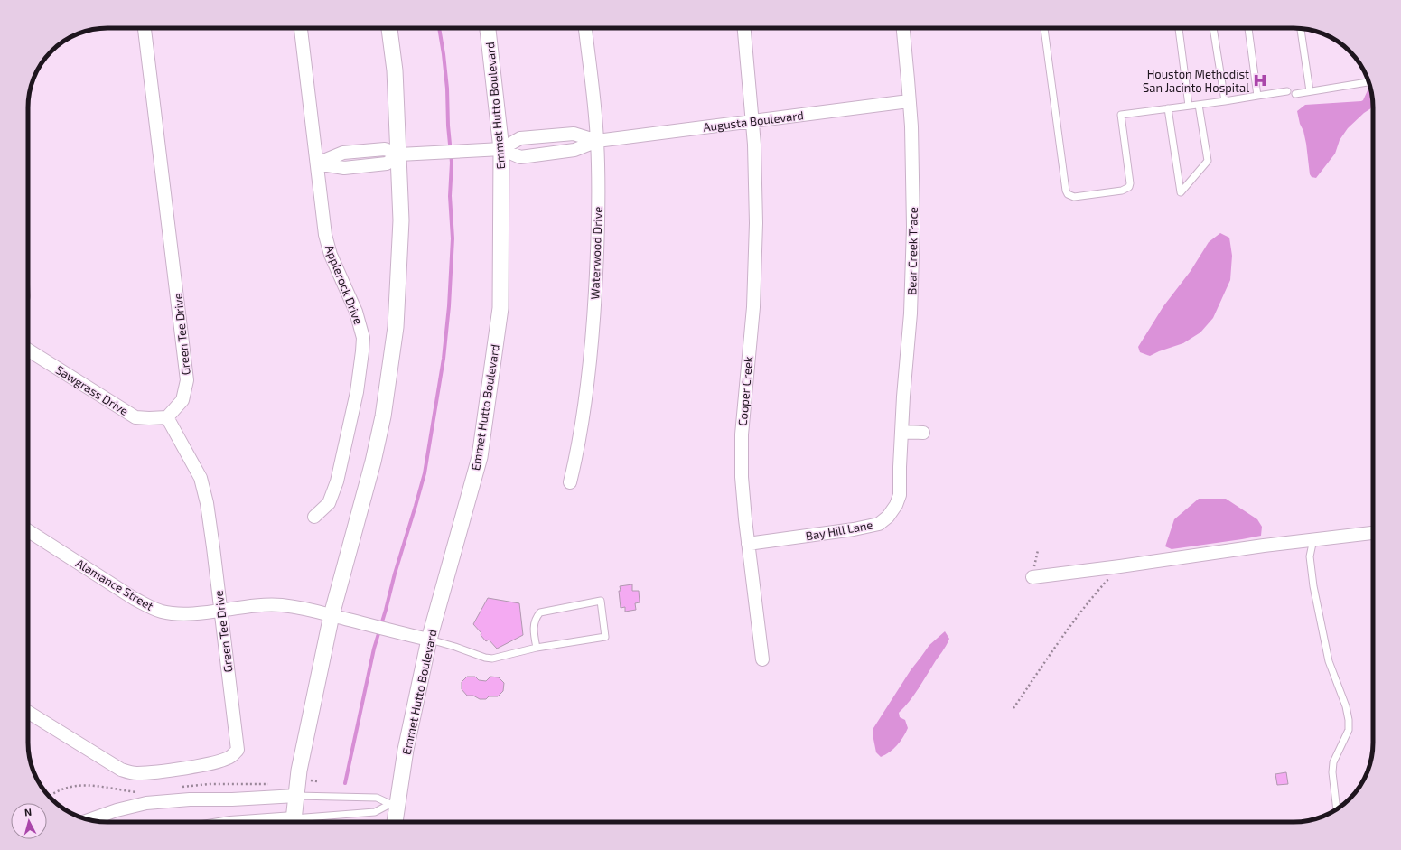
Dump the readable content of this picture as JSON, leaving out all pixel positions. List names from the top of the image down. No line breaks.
{"streets":{"street":["Emmet Hutto Boulevard","Augusta Boulevard","Bear Creek Trace","Waterwood Drive","Applerock Drive","Green Tee Drive","Sawgrass Drive","Cooper Creek","Bay Hill Lane","Alamance Street"]},"crossings":[["Emmet Hutto Boulevard","Augusta Boulevard"],["Emmet Hutto Boulevard","Alamance Street"],["Augusta Boulevard","Bear Creek Trace"],["Augusta Boulevard","Waterwood Drive"],["Augusta Boulevard","Applerock Drive"],["Augusta Boulevard","Cooper Creek"],["Bear Creek Trace","Bay Hill Lane"],["Green Tee Drive","Sawgrass Drive"],["Green Tee Drive","Alamance Street"],["Cooper Creek","Bay Hill Lane"]],"places":{"hospital":["Houston Methodist San Jacinto Hospital"]},"north":"top"}
